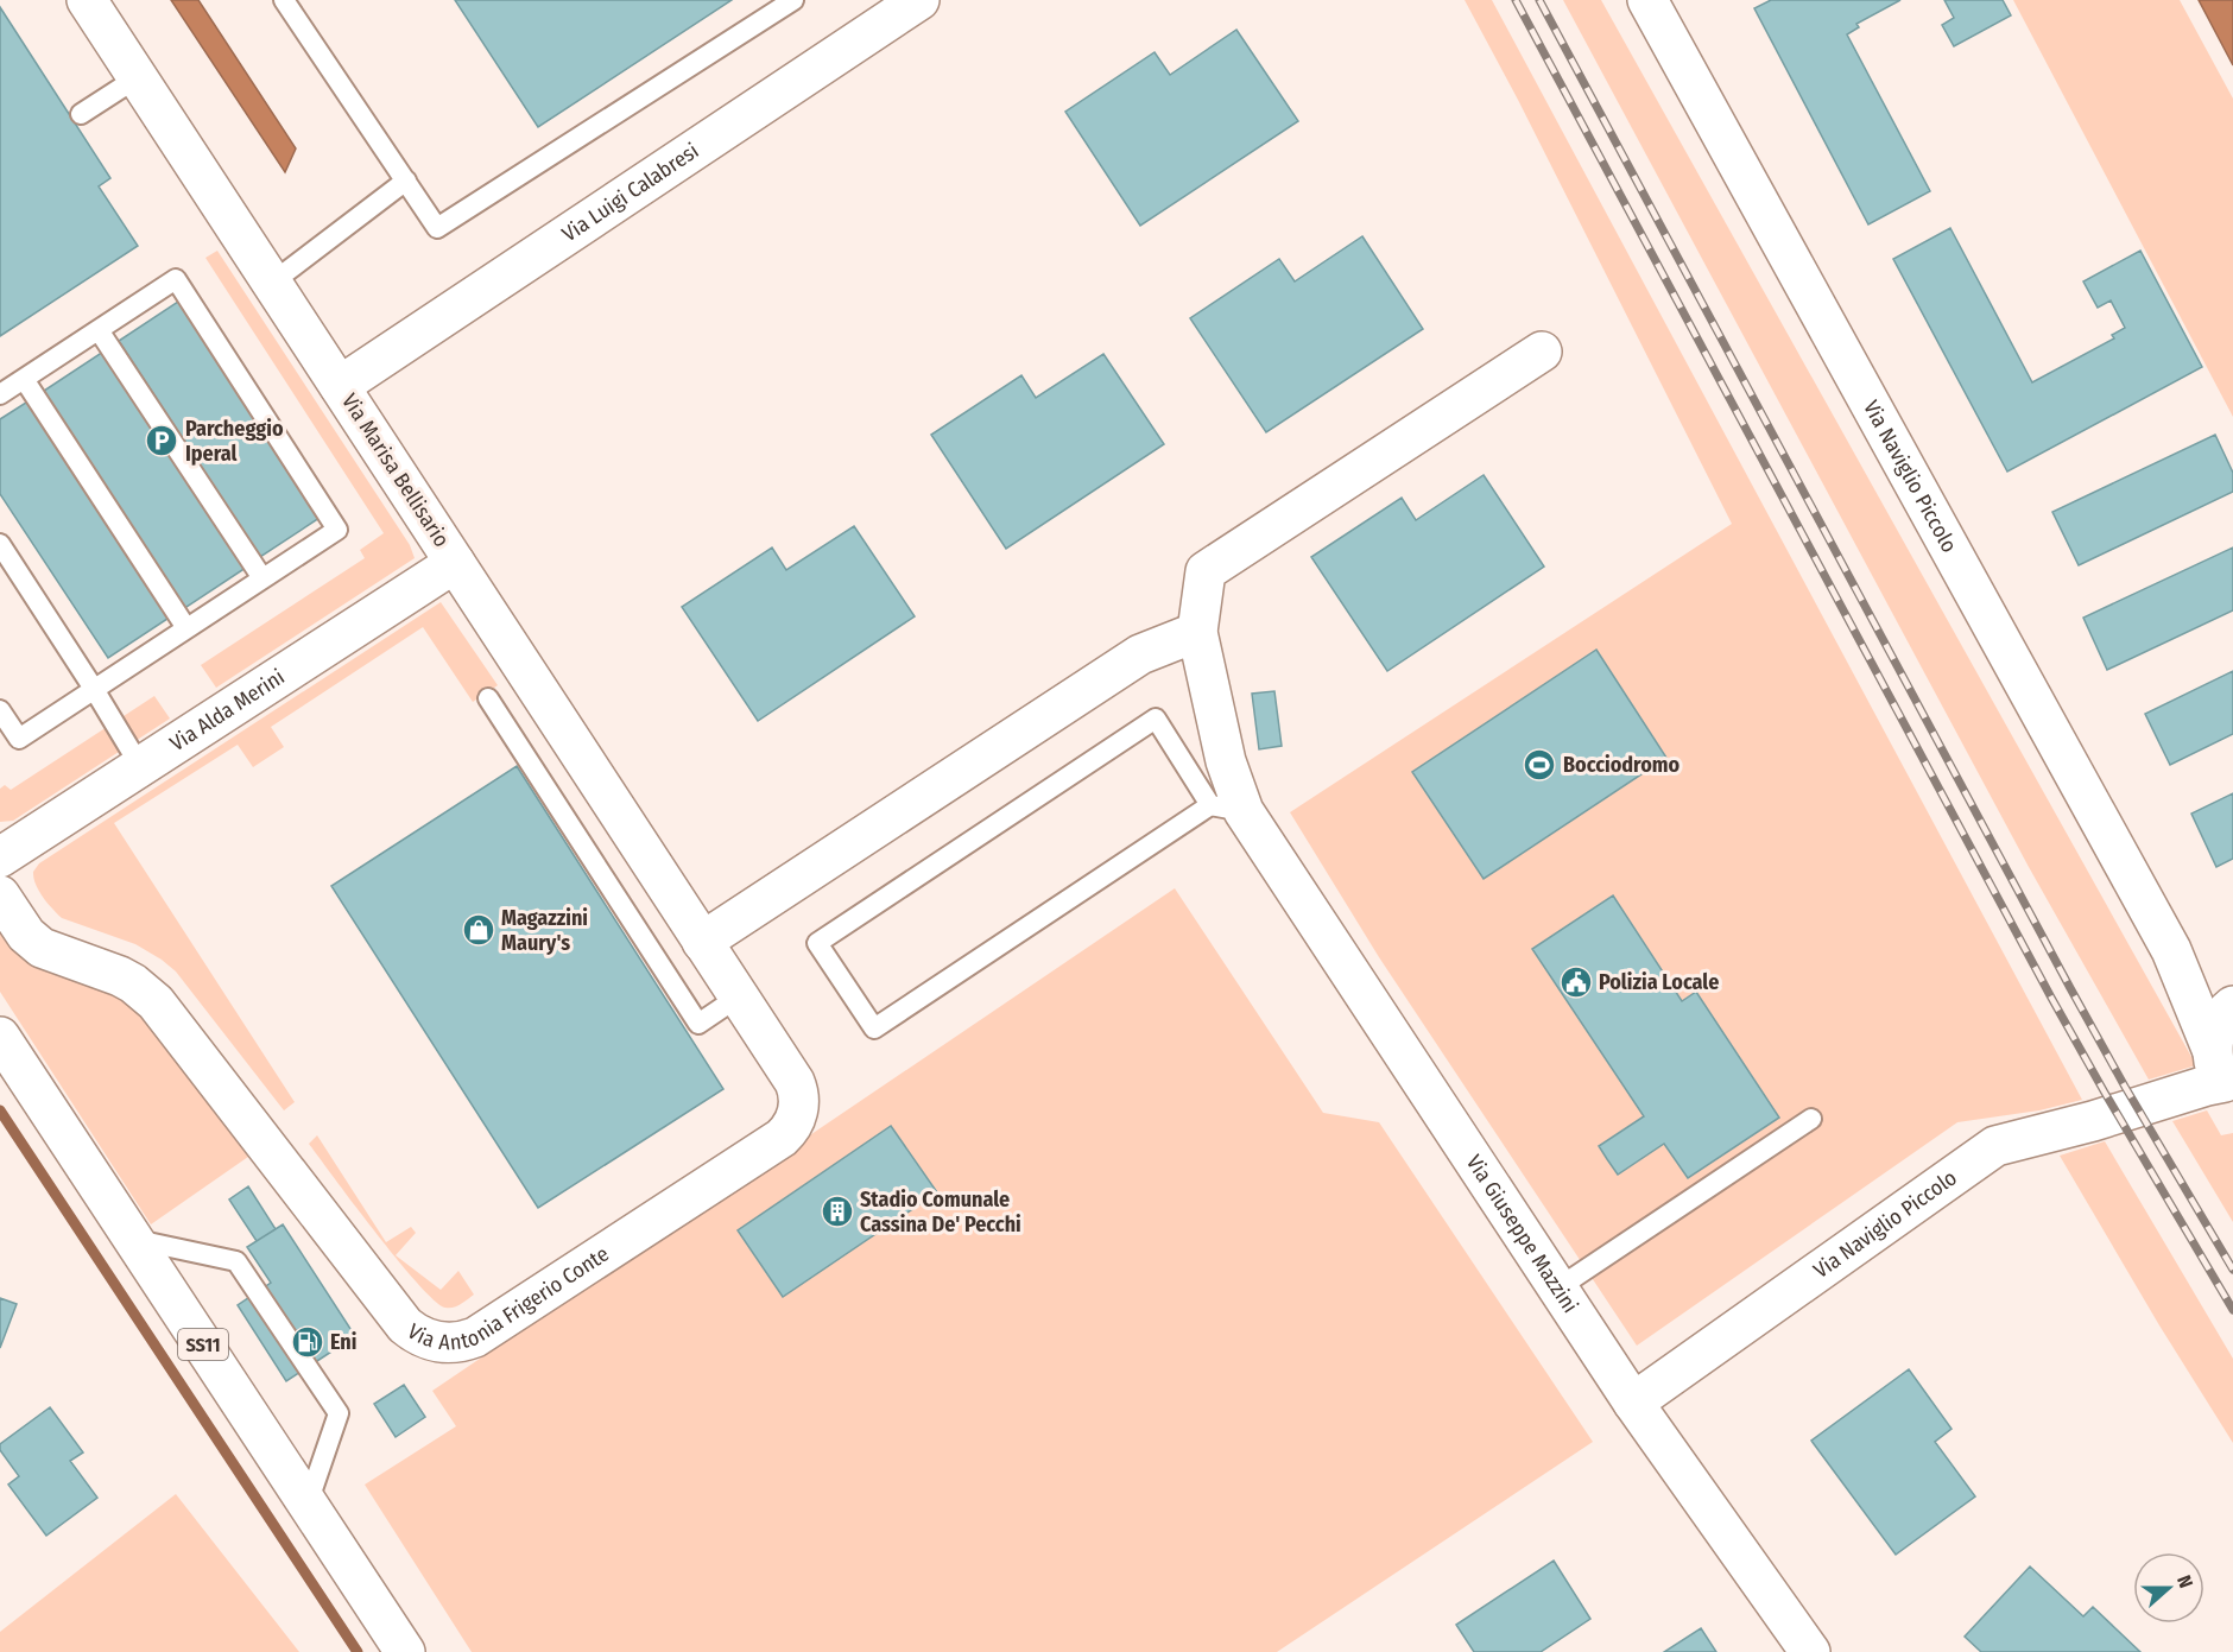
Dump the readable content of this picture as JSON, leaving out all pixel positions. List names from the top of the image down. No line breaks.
{"streets":{"street":["Via Luigi Calabresi","Via Marisa Bellisario","Via Naviglio Piccolo","Via Alda Merini","Via Giuseppe Mazzini","Via Antonia Frigerio Conte","SS11"]},"crossings":[["Via Luigi Calabresi","Via Marisa Bellisario"],["Via Marisa Bellisario","Via Alda Merini"],["Via Marisa Bellisario","Via Antonia Frigerio Conte"],["Via Naviglio Piccolo","Via Giuseppe Mazzini"]],"places":{"parking":["Parcheggio Iperal"],"sports":["Bocciodromo"],"shop":["Magazzini Maury's"],"public building":["Polizia Locale"],"building":["Stadio Comunale Cassina De' Pecchi"],"fuel station":["Eni"]},"north":"right"}
